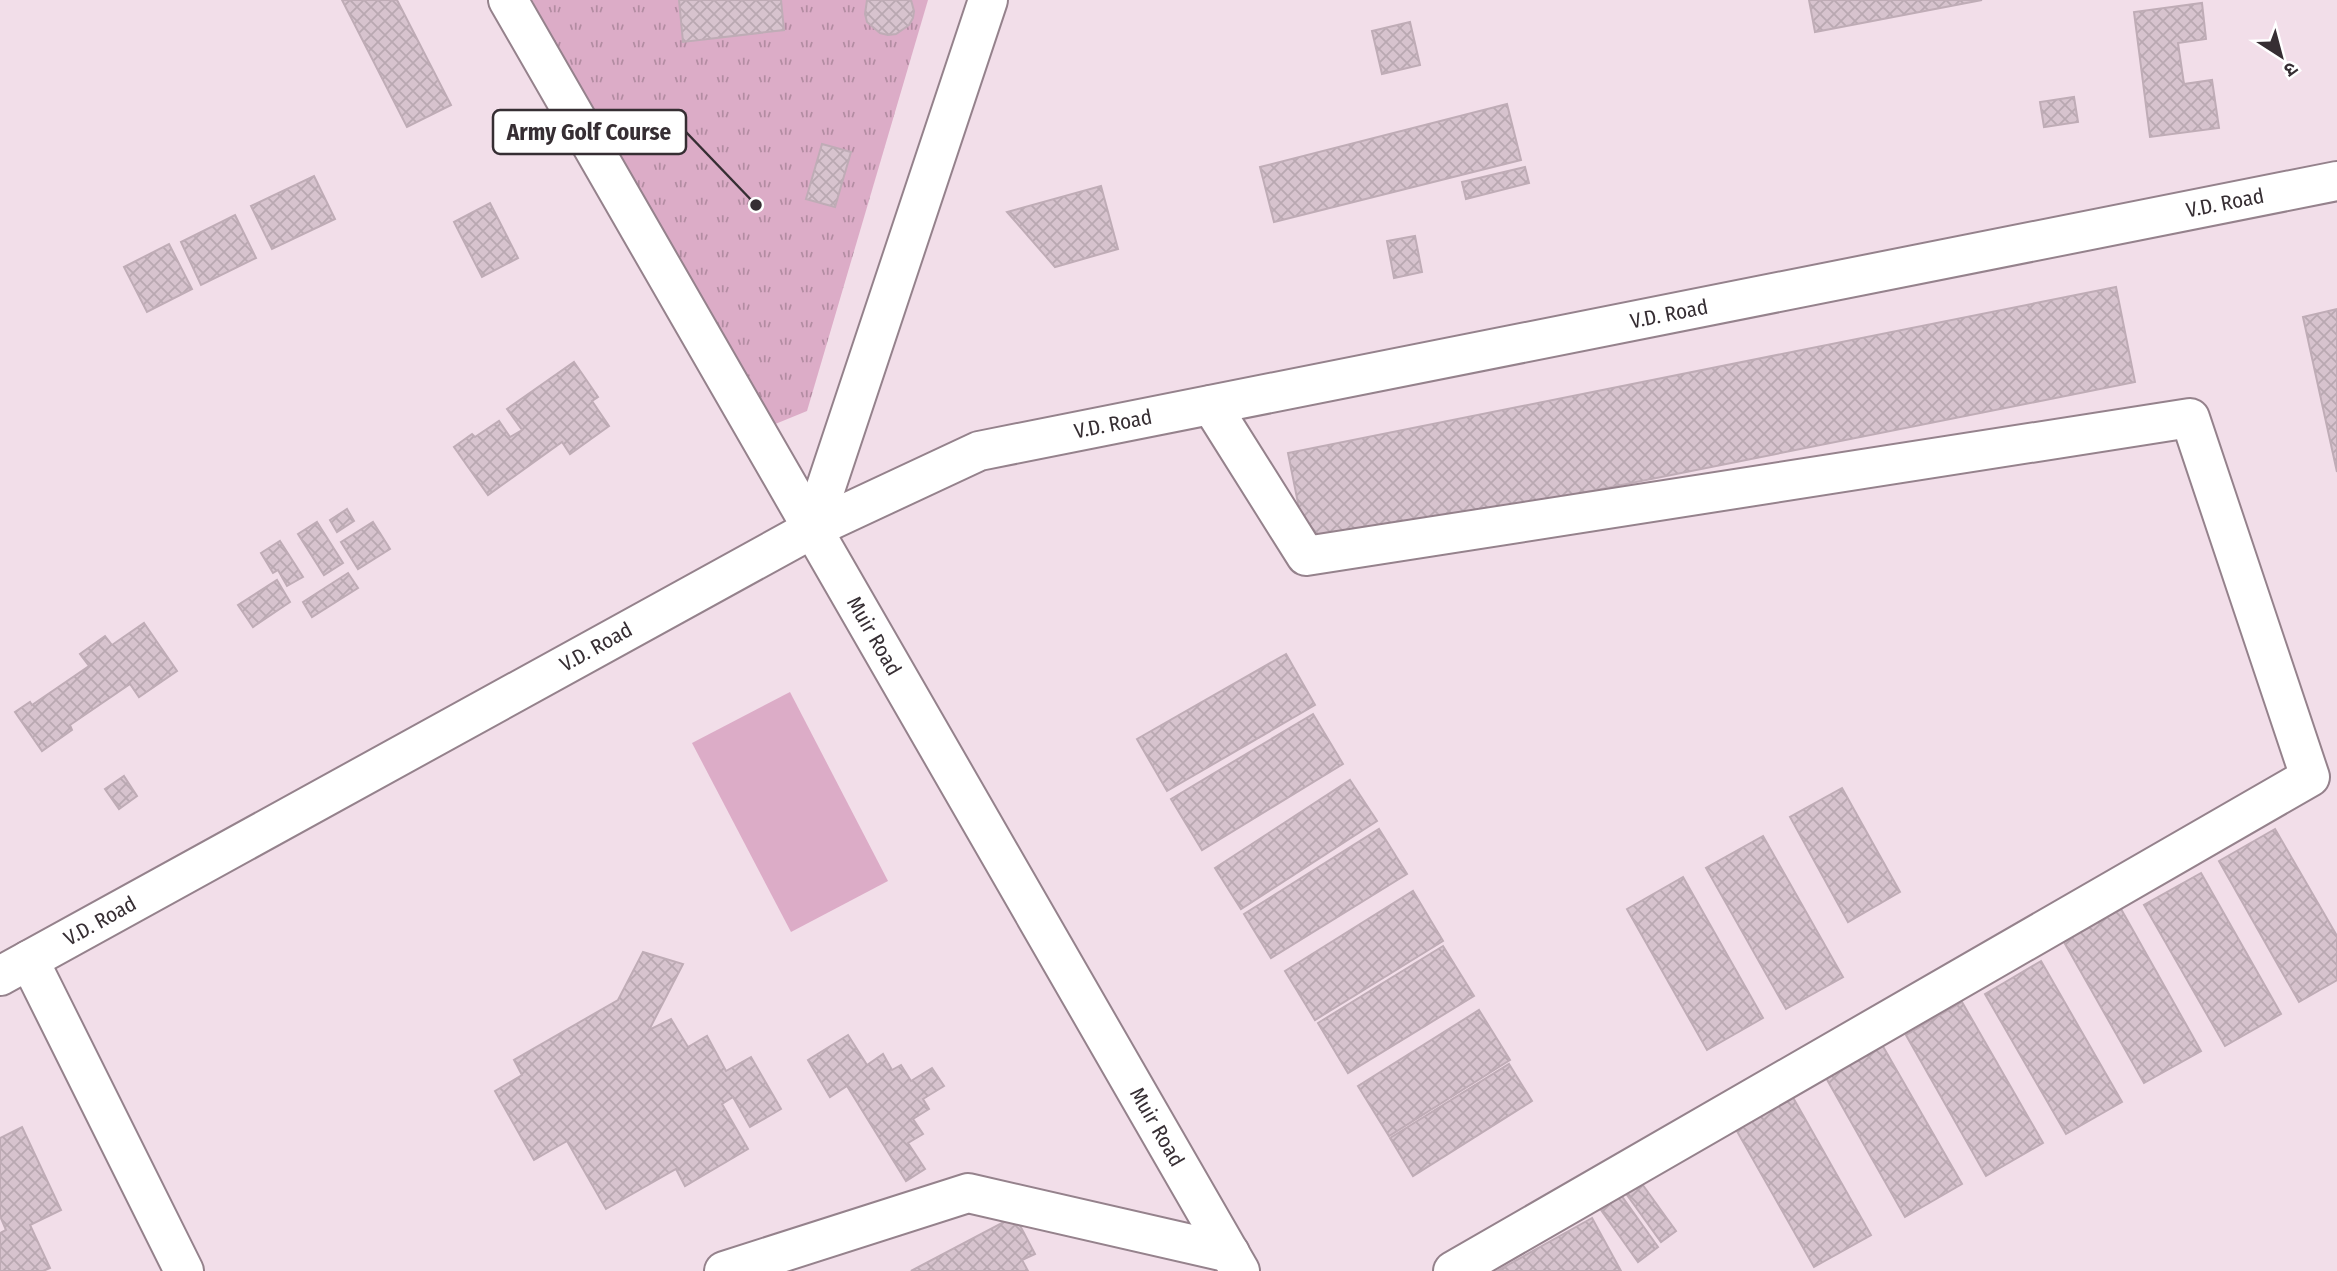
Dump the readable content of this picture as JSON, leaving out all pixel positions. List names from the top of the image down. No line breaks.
{"streets":{"street":["V.D. Road","Muir Road"]},"crossings":[["V.D. Road","Muir Road"]],"places":["Army Golf Course"],"north":"bottom right"}
